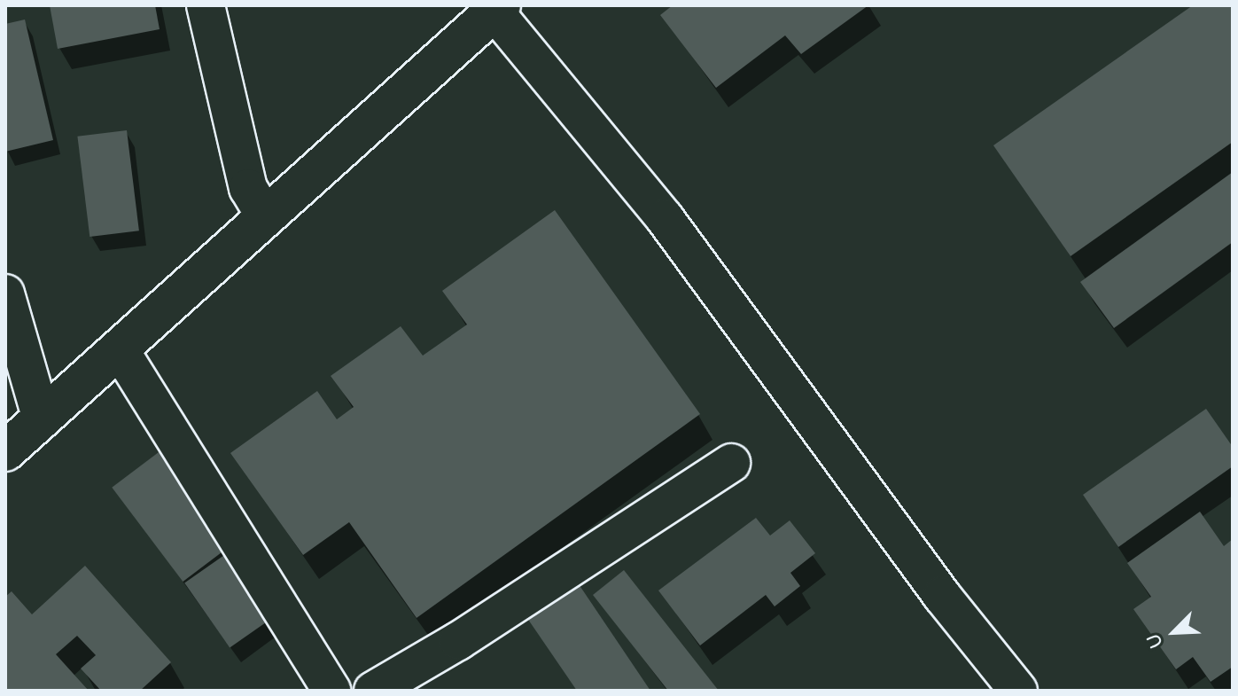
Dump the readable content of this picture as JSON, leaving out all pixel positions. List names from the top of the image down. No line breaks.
{"north":"bottom left"}
